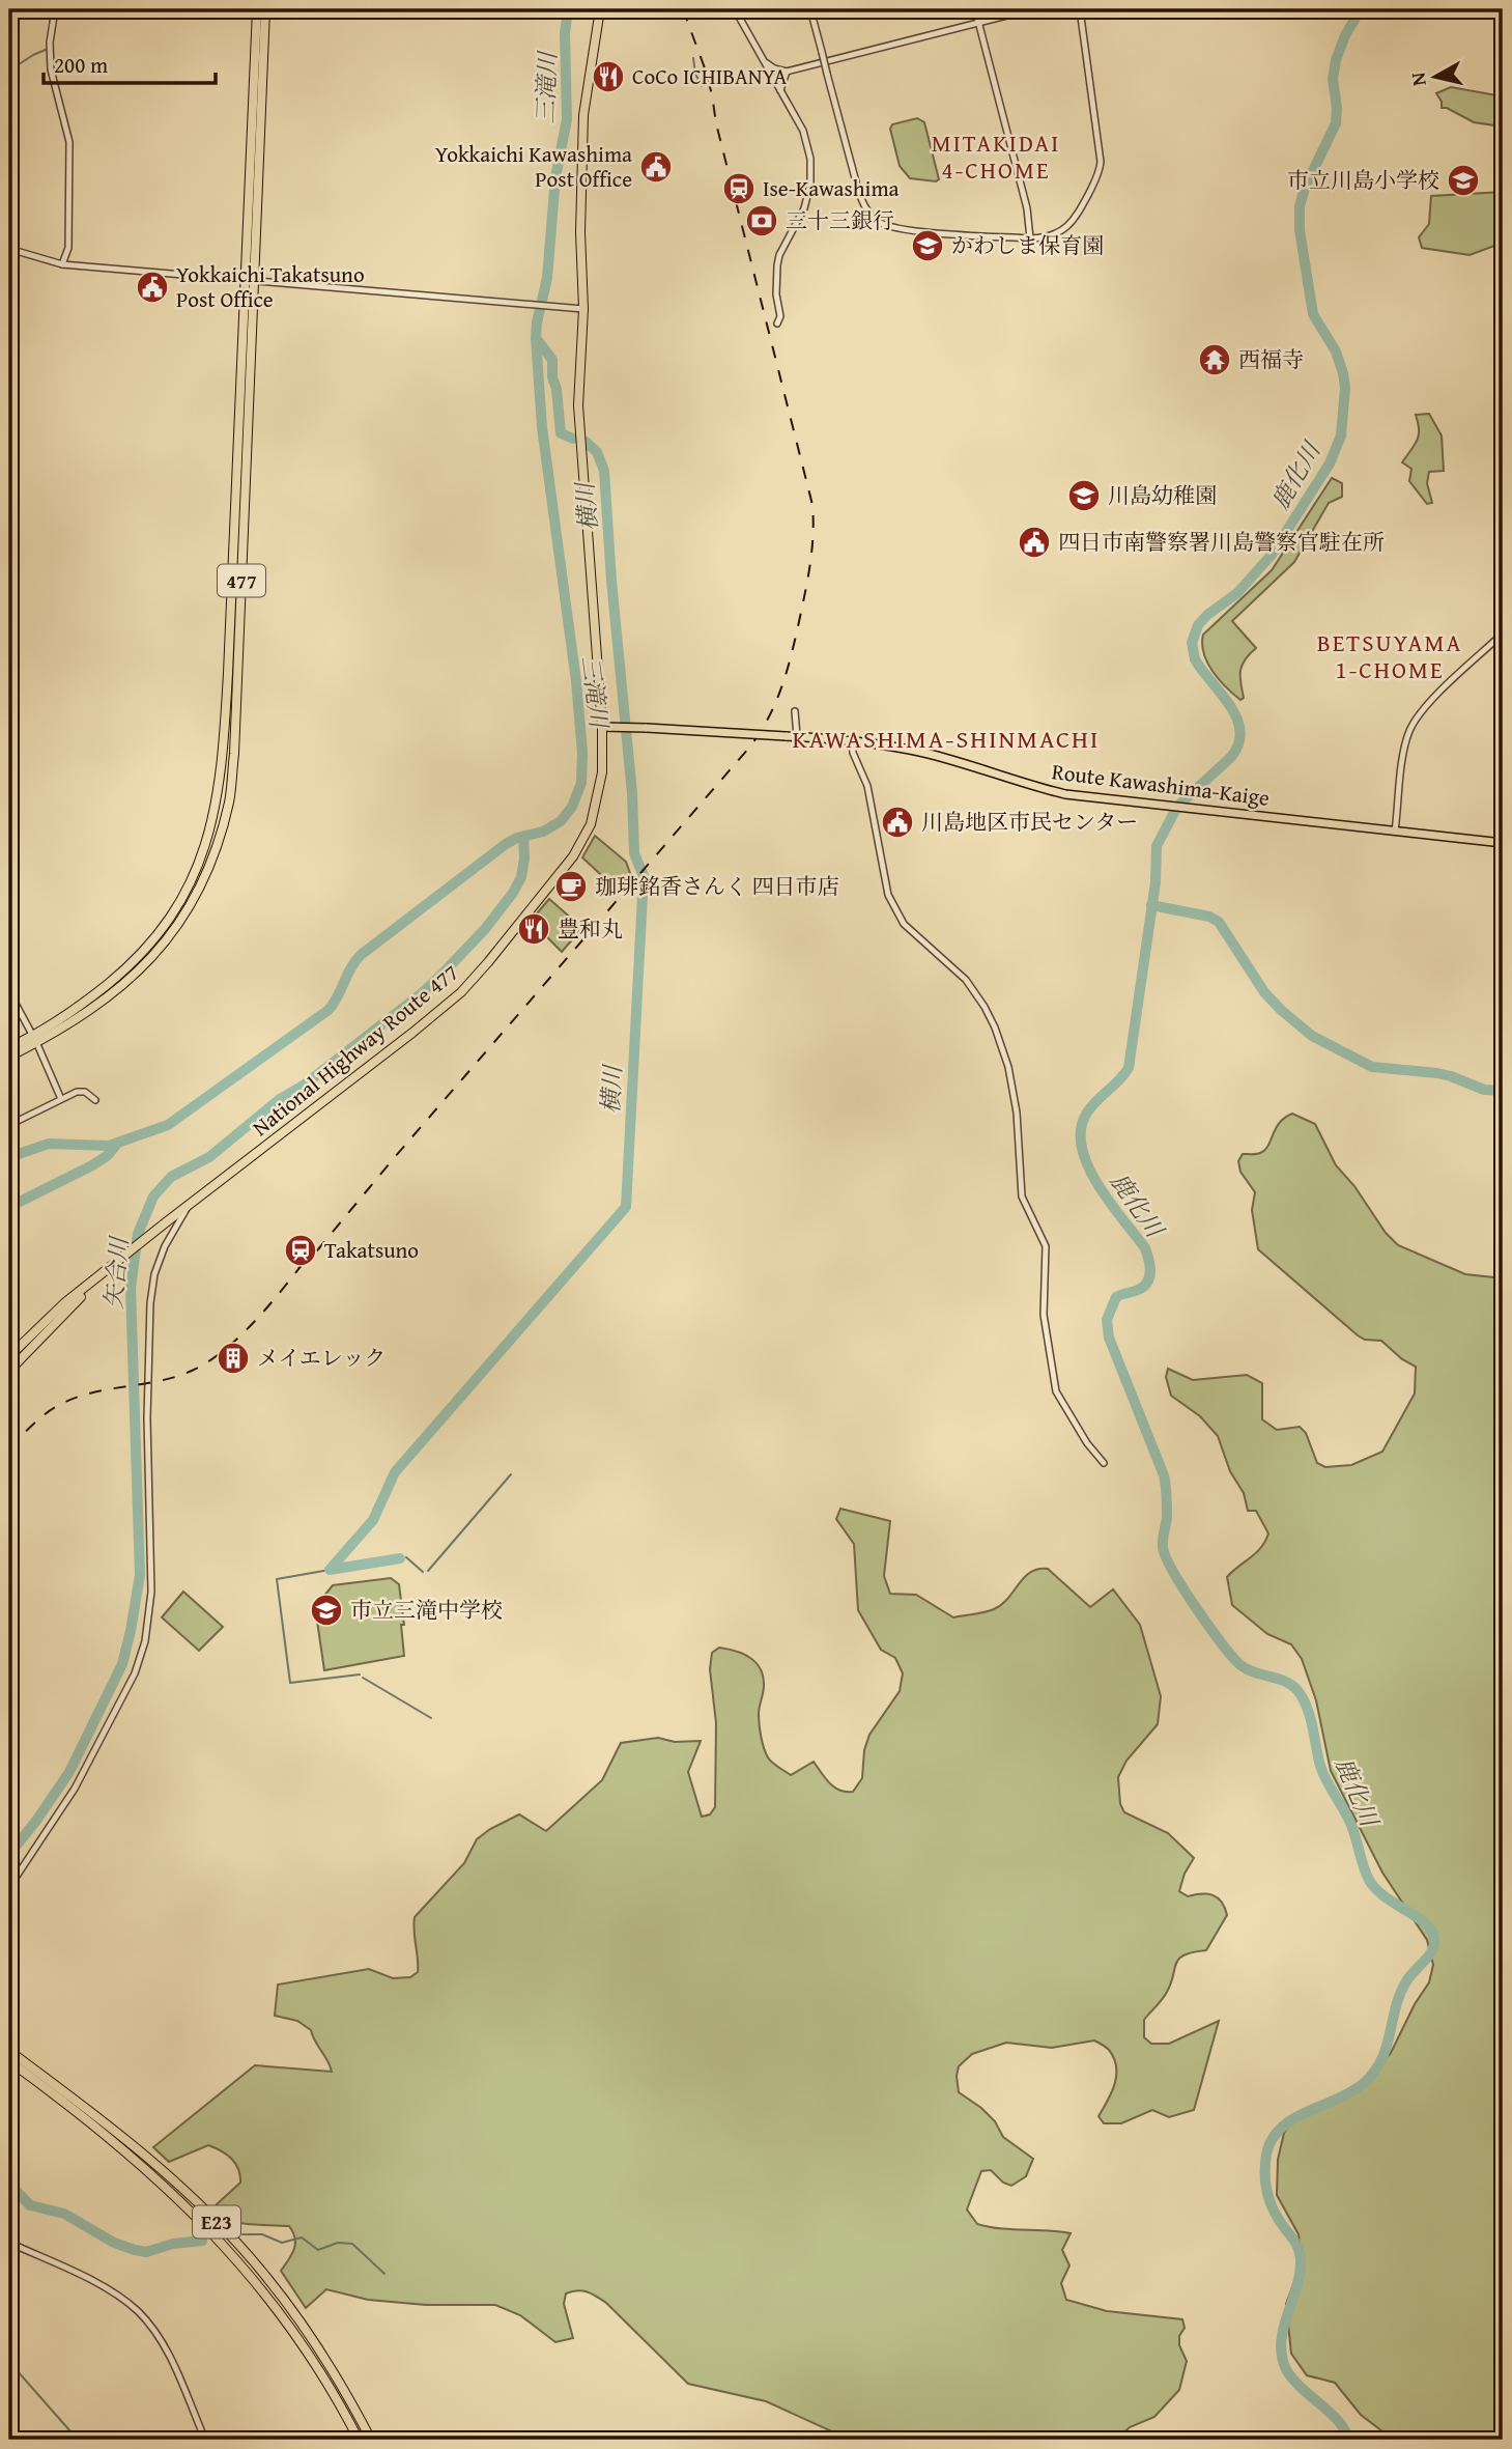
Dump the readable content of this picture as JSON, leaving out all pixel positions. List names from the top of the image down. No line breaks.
{"streets":{"highway":["477","National Highway Route 477","E23"],"main road":["Route Kawashima-Kaige"]},"crossings":[["Route Kawashima-Kaige","National Highway Route 477"]],"districts":["MITAKIDAI 4-CHOME","BETSUYAMA 1-CHOME","KAWASHIMA-SHINMACHI"],"water":["三滝川","鹿化川","横川","矢合川"],"places":{"restaurant":["CoCo ICHIBANYA","豊和丸"],"public building":["Yokkaichi Kawashima Post Office","Yokkaichi Takatsuno Post Office","四日市南警察署川島警察官駐在所","川島地区市民センター"],"school or university":["市立川島小学校","かわしま保育園","川島幼稚園","市立三滝中学校"],"station":["Ise-Kawashima","Takatsuno"],"bank":["三十三銀行"],"temple":["西福寺"],"cafe":["珈琲銘香さんく 四日市店"],"building":["メイエレック"]},"scale_bar":"200 m","north":"left"}
